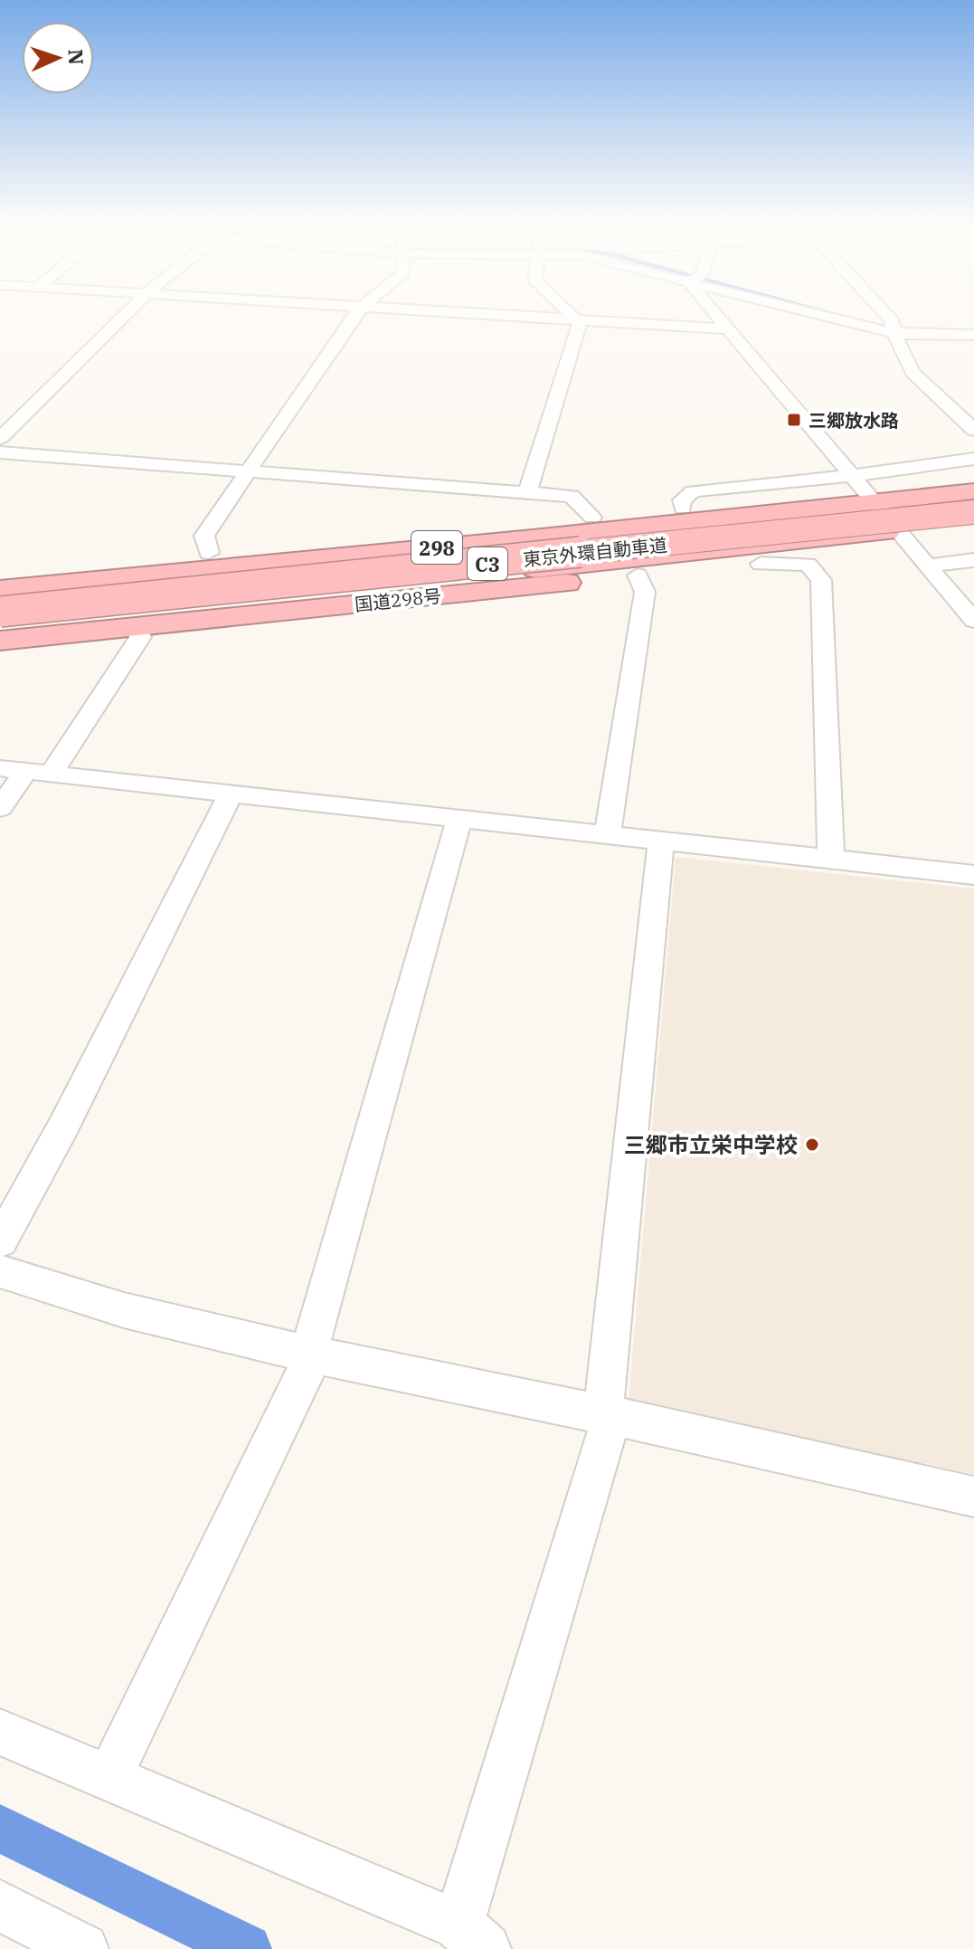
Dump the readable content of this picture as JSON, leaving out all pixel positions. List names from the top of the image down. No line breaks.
{"streets":{"highway":["298","東京外環自動車道","C3","国道298号"]},"crossings":[["298","東京外環自動車道"]],"places":{"transit":["三郷放水路"],"other":["三郷市立栄中学校"]},"north":"right"}
